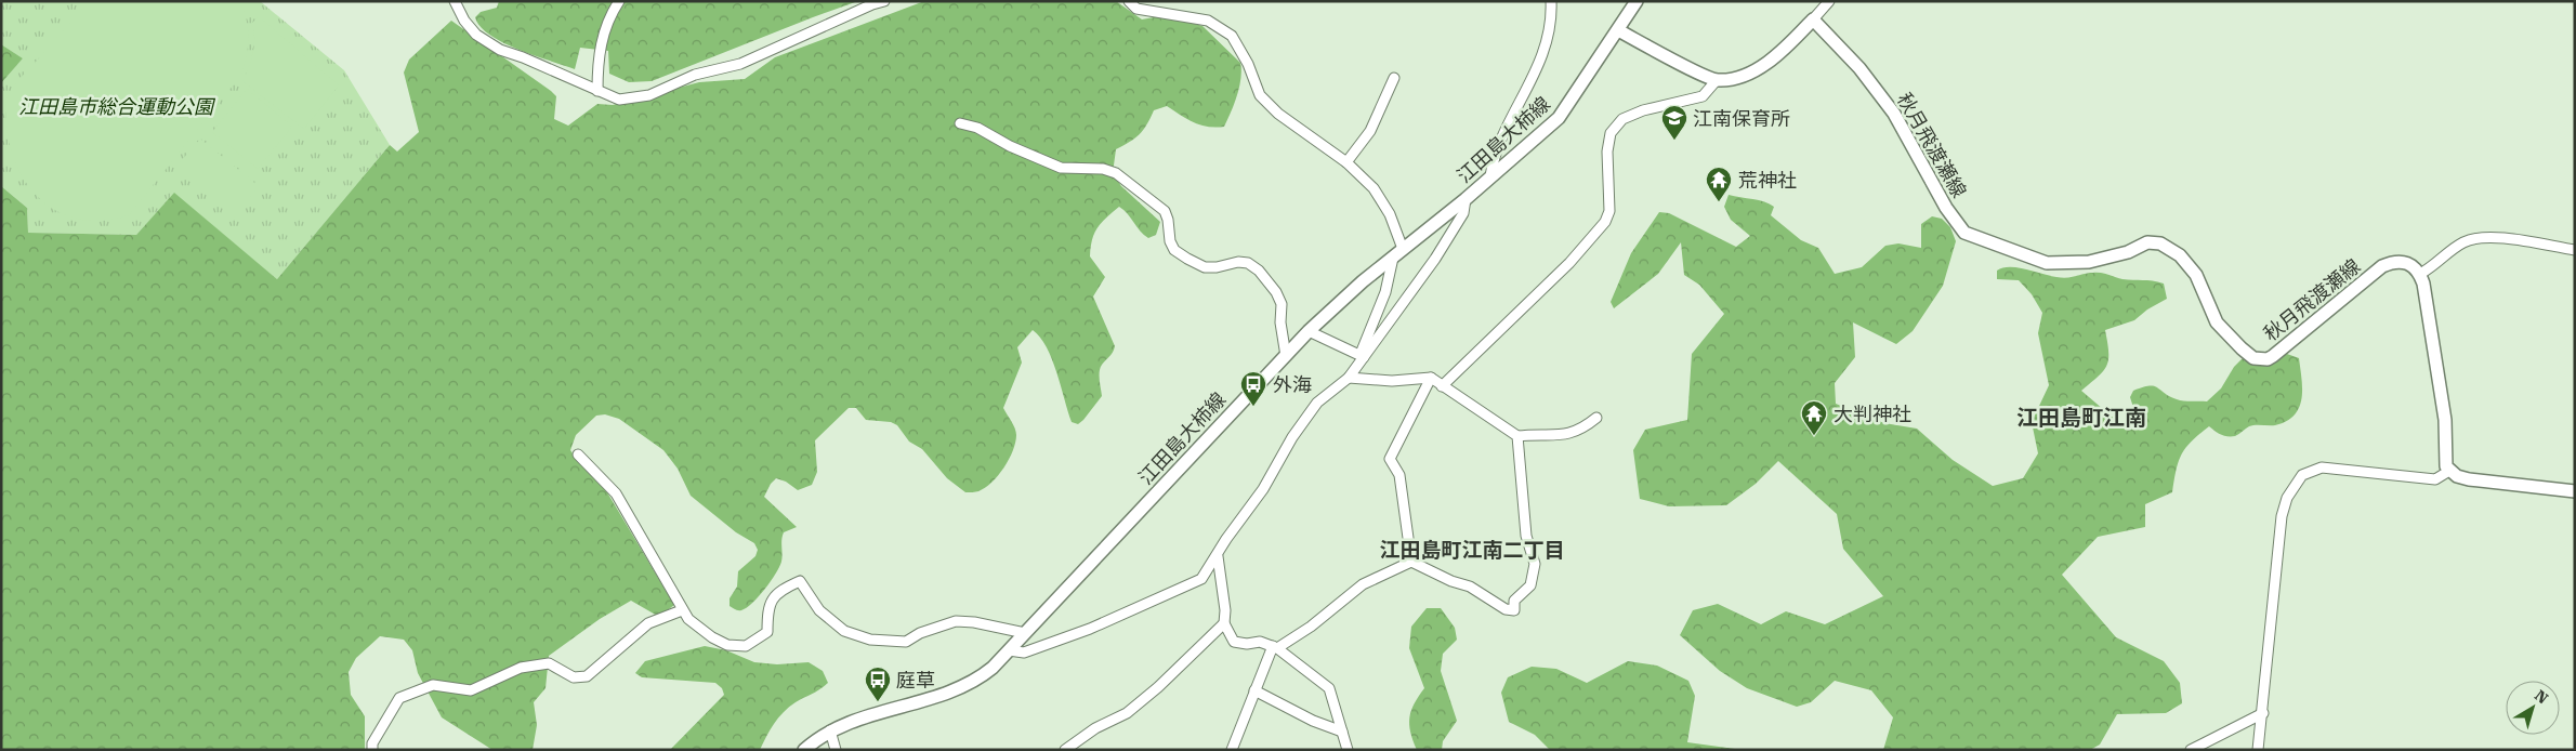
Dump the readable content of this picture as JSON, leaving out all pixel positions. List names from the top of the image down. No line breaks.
{"streets":{"main road":["江田島大柿線","秋月飛渡瀬線"]},"districts":["江田島町江南","江田島町江南二丁目"],"parks":["江田島市総合運動公園"],"places":{"school or university":["江南保育所"],"temple":["荒神社","大判神社"],"bus stop":["外海","庭草"]},"north":"top right"}
